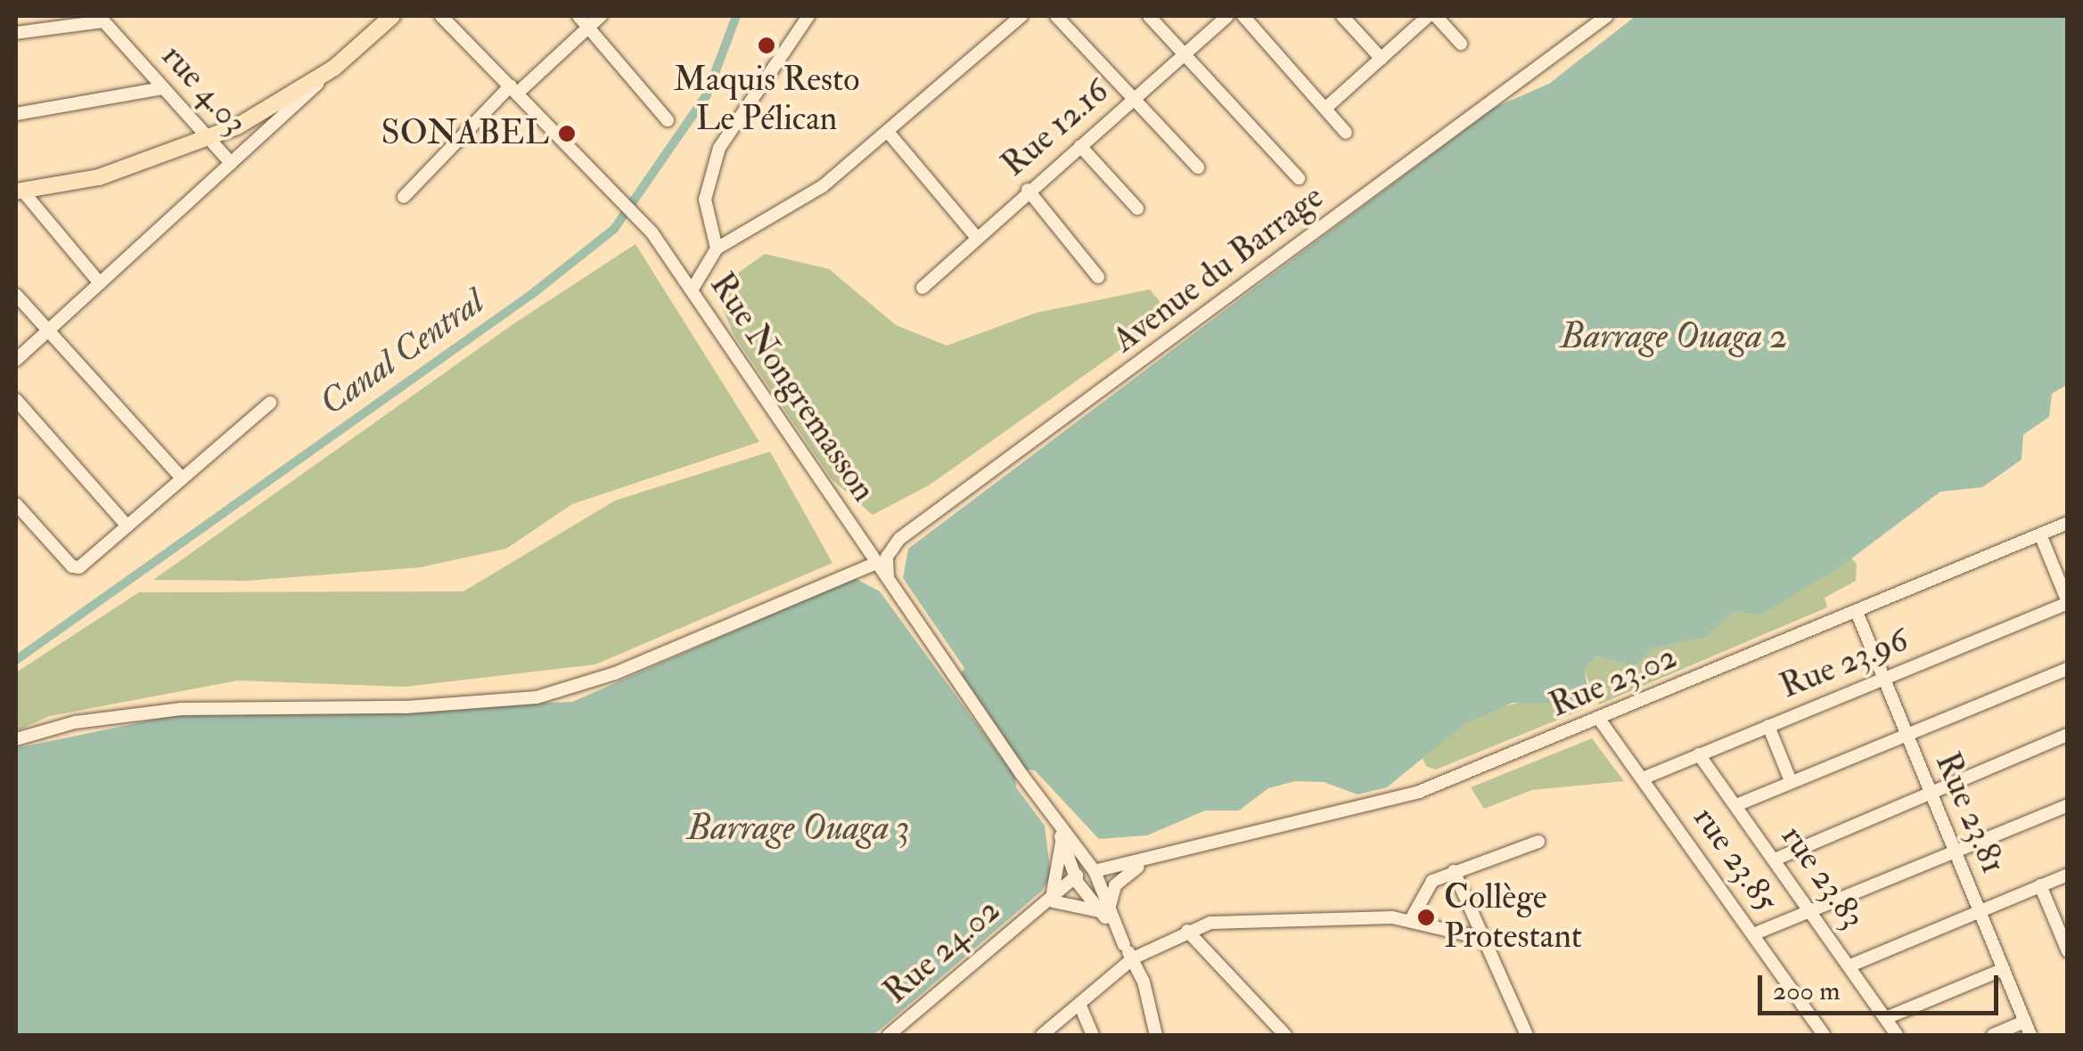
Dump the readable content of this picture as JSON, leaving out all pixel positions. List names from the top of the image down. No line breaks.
{"streets":{"street":["rue 4.03","Rue 12.16","Avenue du Barrage","Rue Nongremasson","Rue 23.96","Rue 23.02","Rue 23.81","rue 23.85","rue 23.83","Rue 24.02"]},"crossings":[["Avenue du Barrage","Rue Nongremasson"],["Rue Nongremasson","Rue 23.02"],["Rue Nongremasson","Rue 24.02"],["Rue 23.96","Rue 23.81"],["Rue 23.96","rue 23.85"],["Rue 23.96","rue 23.83"],["Rue 23.02","Rue 23.81"],["Rue 23.02","rue 23.85"],["Rue 23.02","Rue 24.02"]],"water":["Barrage Ouaga 2","Canal Central","Barrage Ouaga 3"],"places":["Maquis Resto Le Pélican","SONABEL","Collège Protestant"],"scale_bar":"200 m"}
